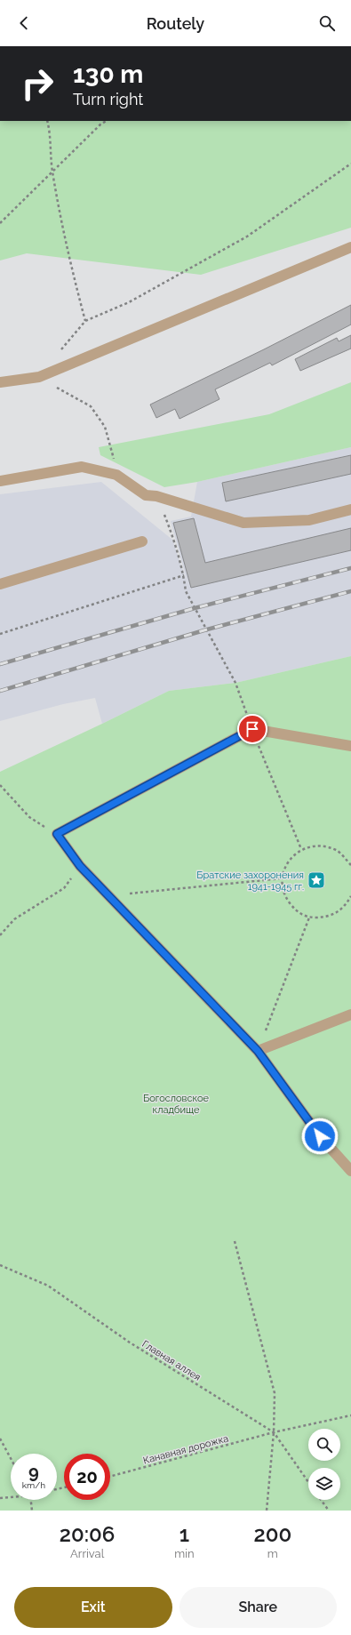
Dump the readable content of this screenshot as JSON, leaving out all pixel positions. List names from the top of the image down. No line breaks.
{"streets":{"path":["Главная аллея","Канавная дорожка"]},"crossings":[["Главная аллея","Канавная дорожка"]],"parks":["Богословское кладбище"],"places":{"place":["Братские захоронения 1941-1945 гг."]},"page":{"header":"Routely","turn":["130 m","Turn right"],"speed":"9 km/h","limit":"20","eta":["20:06","Arrival","1","min","200","m"],"buttons":["Exit","Share"]}}
